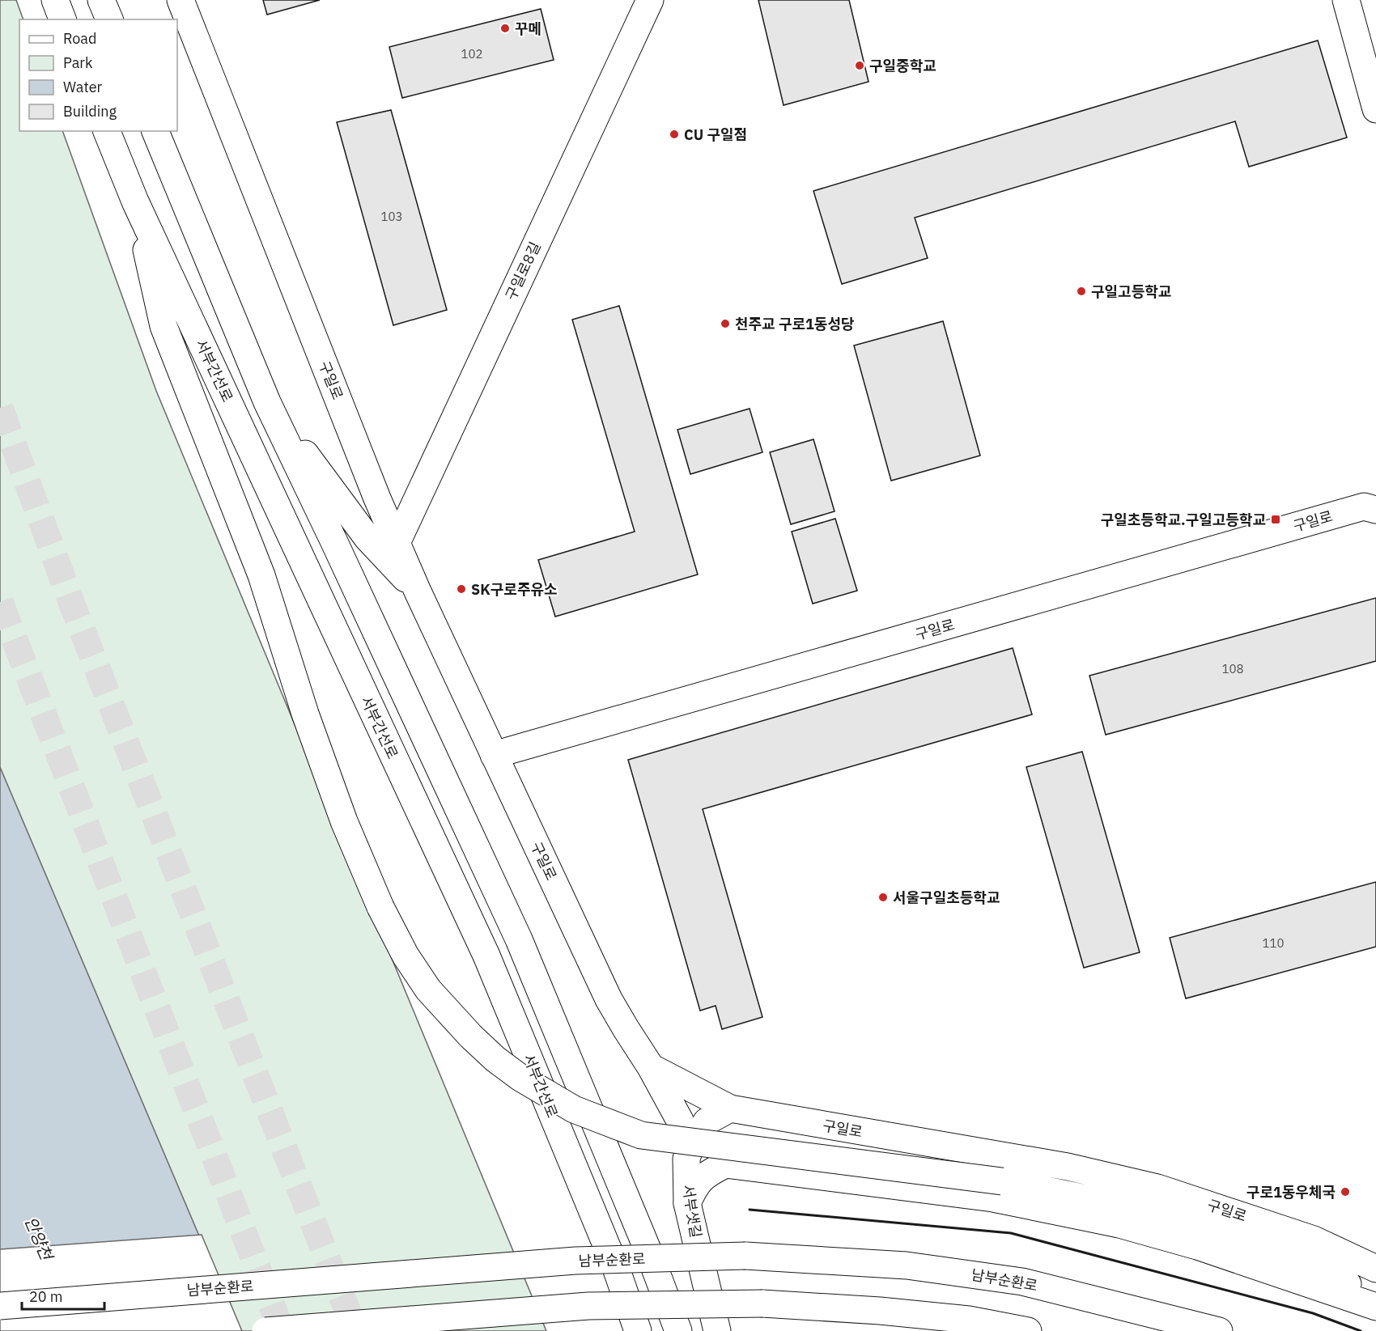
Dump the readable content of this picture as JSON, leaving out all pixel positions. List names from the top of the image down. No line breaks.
{"streets":{"main road":["구일로8길","서부간선로","구일로","서부샛길","남부순환로"]},"crossings":[["구일로8길","구일로"],["구일로","서부샛길"]],"water":["안양천"],"places":{"other":["꾸메","구일중학교","CU 구일점","구일고등학교","천주교 구로1동성당","SK구로주유소","서울구일초등학교","구로1동우체국"],"transit":["구일초등학교.구일고등학교"]},"house_numbers":["102","103","108","110"],"legend":["Road","Park","Water","Building"],"scale_bar":"20 m"}
